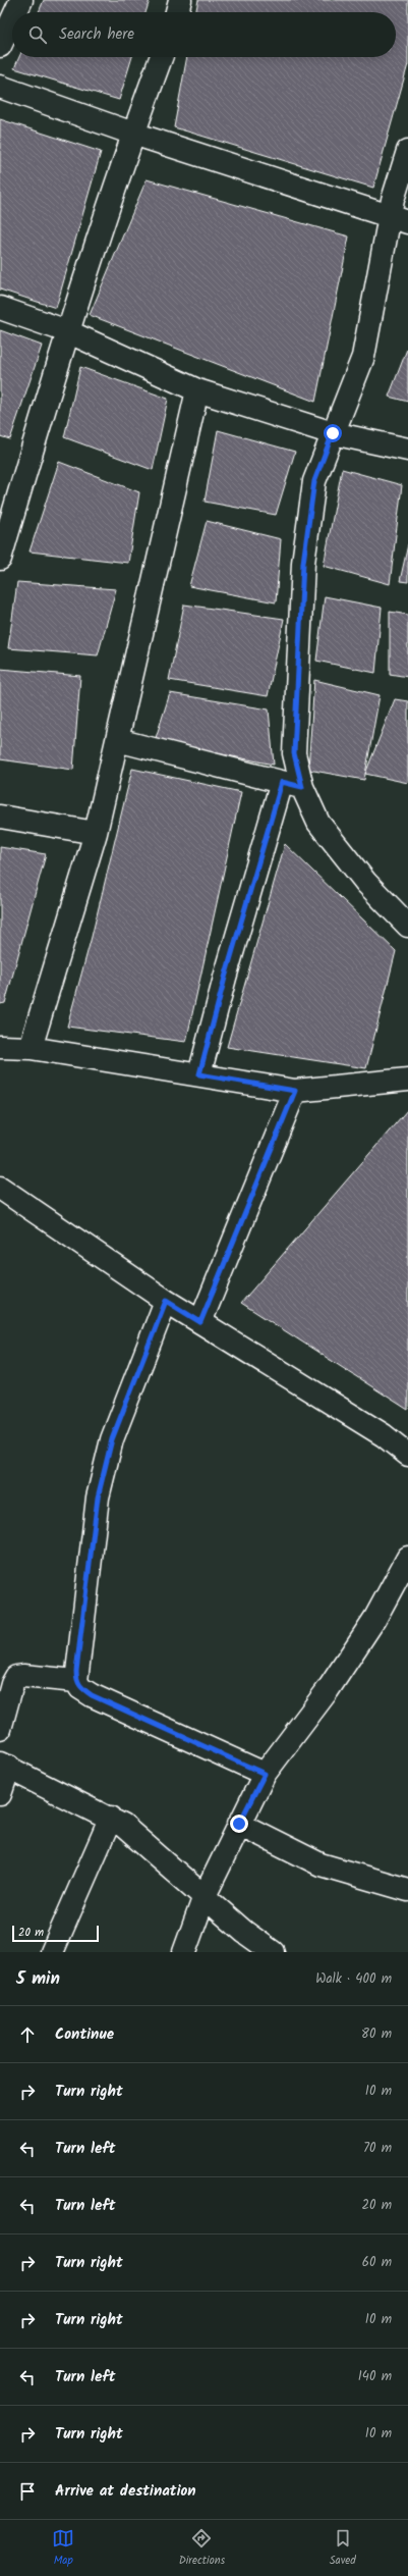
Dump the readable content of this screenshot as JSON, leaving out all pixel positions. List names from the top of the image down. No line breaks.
{"scale_bar":"20 m","page":{"search":"Search here","scale":"20 m","heading":["5 min","Walk · 400 m"],"list":[["Continue","80 m"],["Turn right","10 m"],["Turn left","70 m"],["Turn left","20 m"],["Turn right","60 m"],["Turn right","10 m"],["Turn left","140 m"],["Turn right","10 m"],"Arrive at destination"],"nav":["Map","Directions","Saved"]}}
